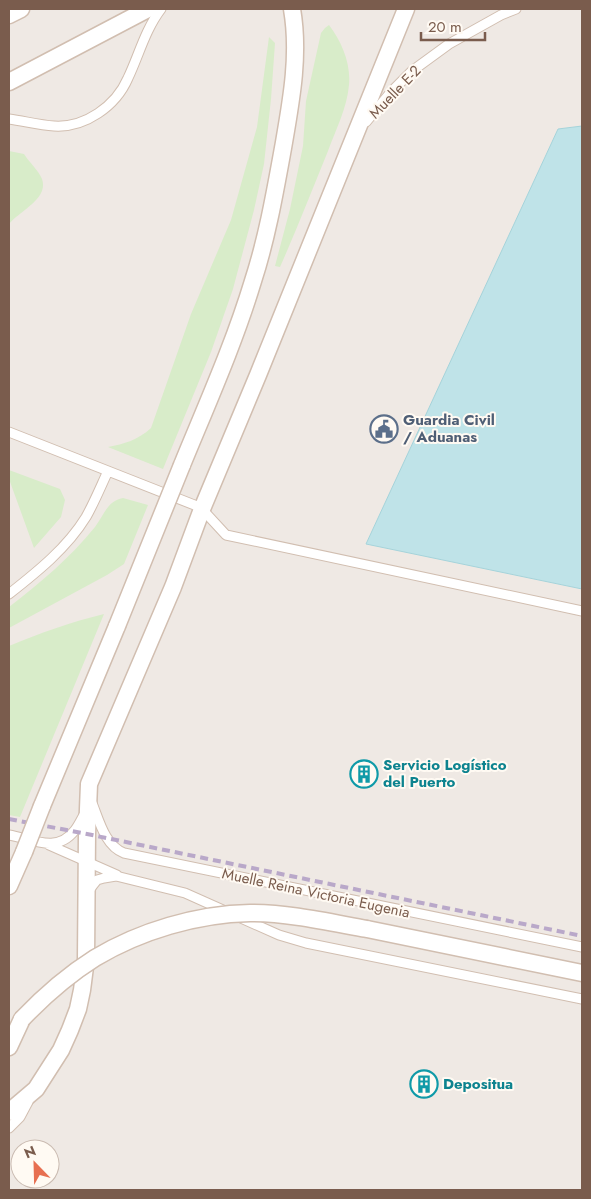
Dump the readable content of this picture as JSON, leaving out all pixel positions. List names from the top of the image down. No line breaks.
{"streets":{"lane":["Muelle E-2","Muelle Reina Victoria Eugenia"]},"places":{"public building":["Guardia Civil / Aduanas"],"building":["Servicio Logístico del Puerto","Depositua"]},"scale_bar":"20 m","north":"top left"}
